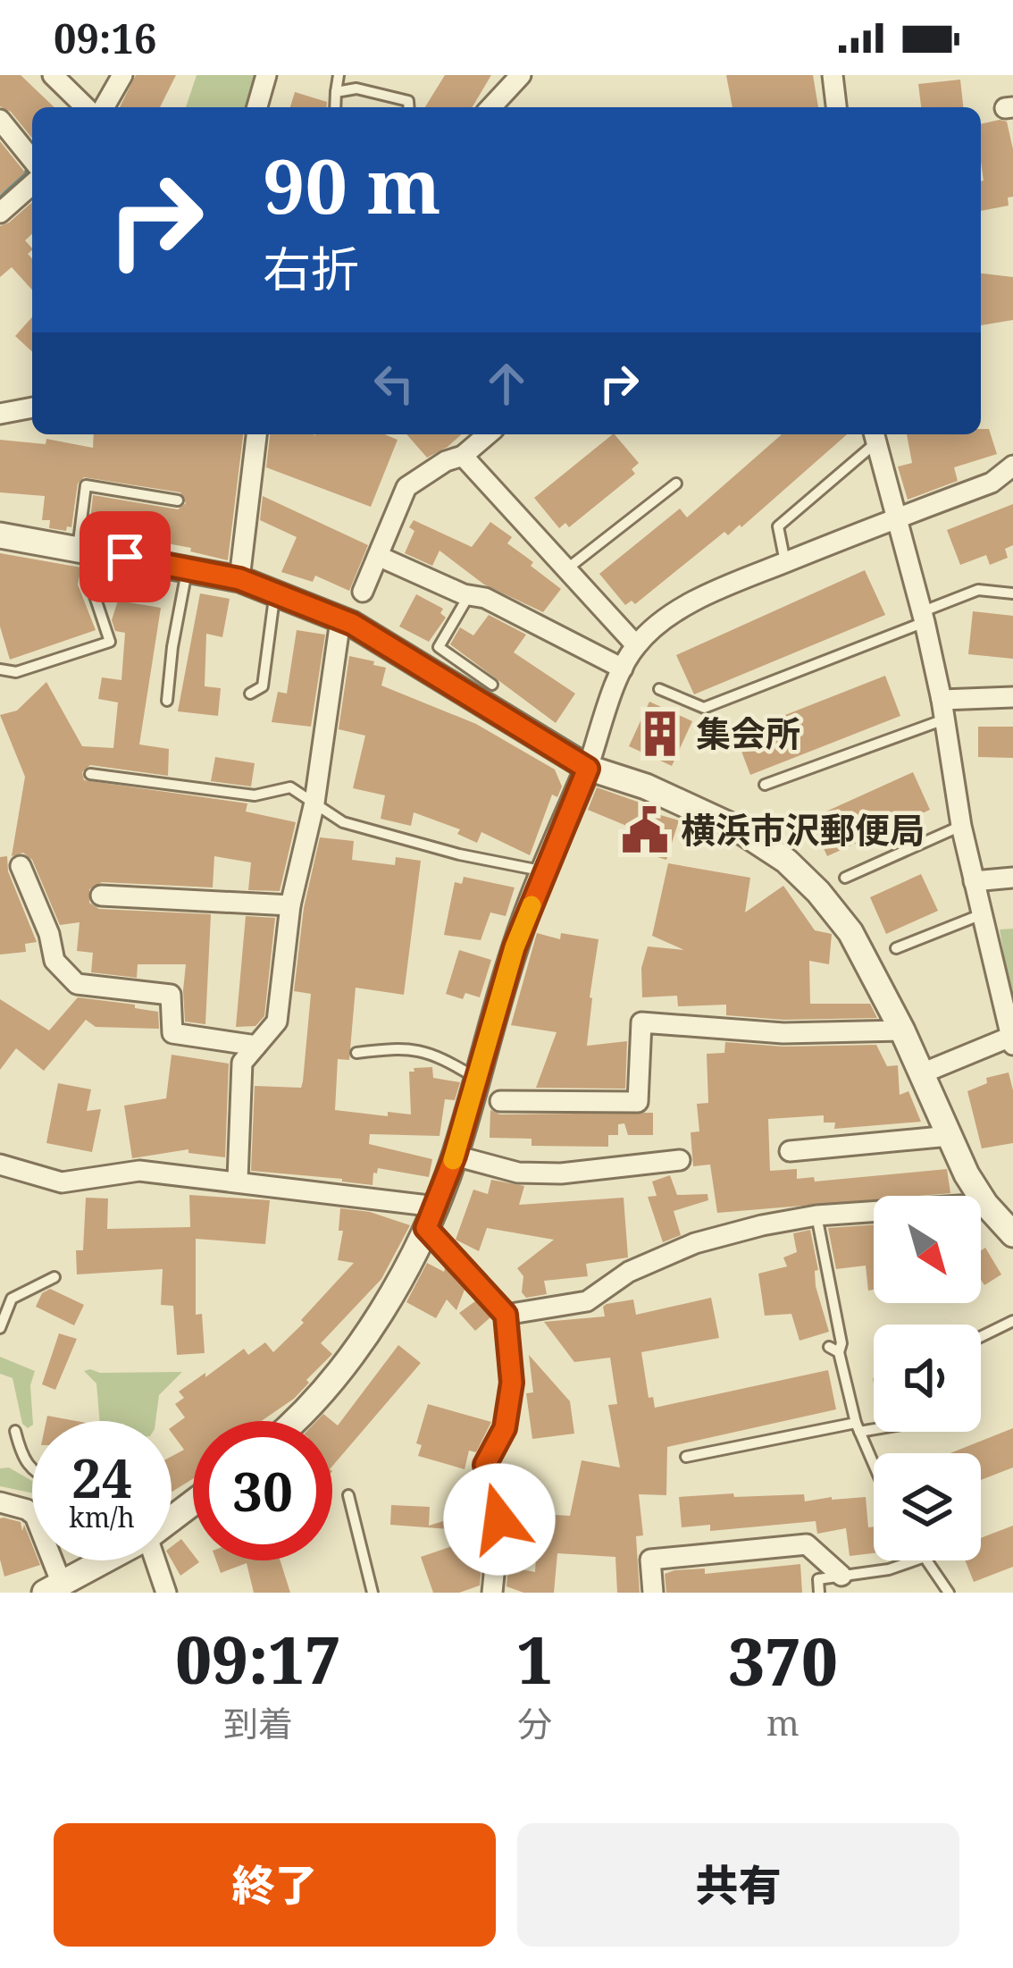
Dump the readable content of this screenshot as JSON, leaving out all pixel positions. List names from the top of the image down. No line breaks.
{"places":{"building":["集会所"],"public building":["横浜市沢郵便局"]},"north":"bottom right","page":{"status":"09:16","turn":["90 m","右折"],"speed":"24 km/h","limit":"30","eta":["09:17","到着","1","分","370","m"],"buttons":["終了","共有"]}}
